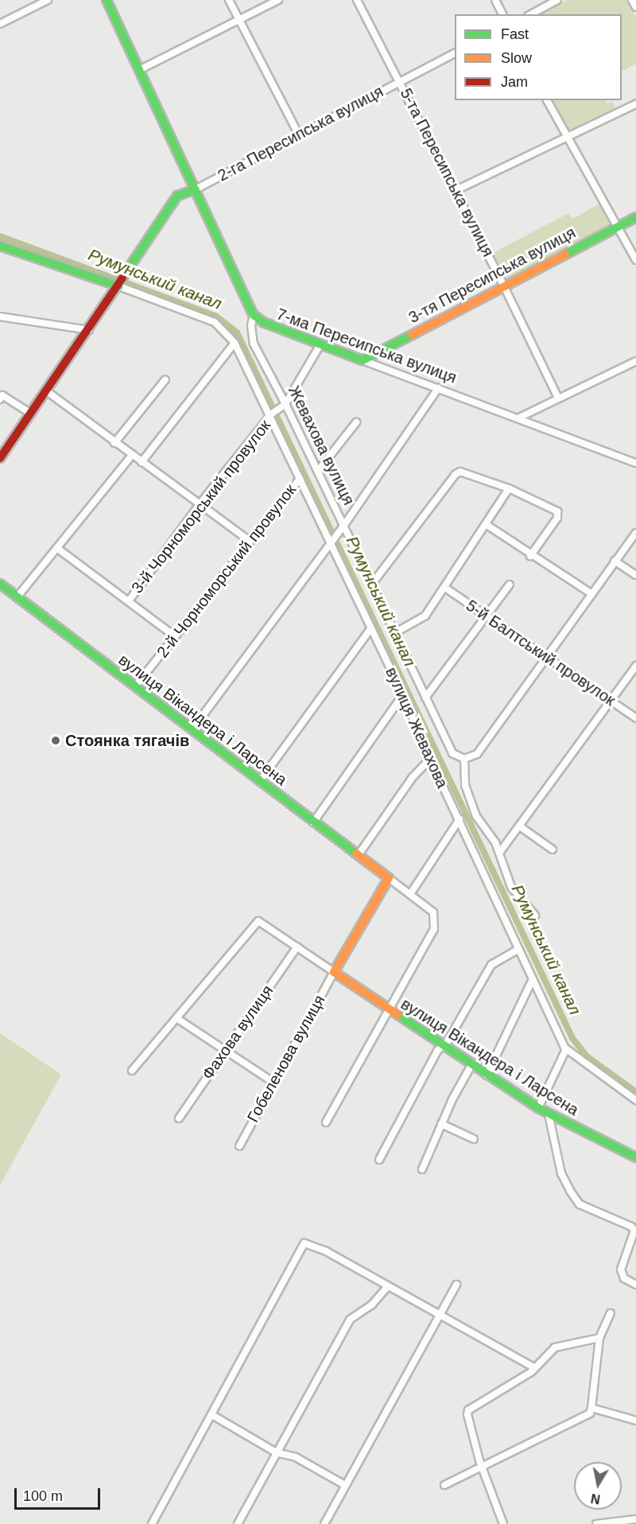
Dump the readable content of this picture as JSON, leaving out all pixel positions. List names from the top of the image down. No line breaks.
{"streets":{"street":["2-га Пересипська вулиця","5-та Пересипська вулиця","3-тя Пересипська вулиця","7-ма Пересипська вулиця","Жевахова вулиця","3-й Чорноморський провулок","2-й Чорноморський провулок","5-й Балтський провулок","вулиця Вікандера і Ларсена","вулиця Жевахова","Фахова вулиця","Гобеленова вулиця"]},"crossings":[["2-га Пересипська вулиця","5-та Пересипська вулиця"],["2-га Пересипська вулиця","7-ма Пересипська вулиця"],["5-та Пересипська вулиця","3-тя Пересипська вулиця"],["3-тя Пересипська вулиця","7-ма Пересипська вулиця"],["7-ма Пересипська вулиця","Жевахова вулиця"],["7-ма Пересипська вулиця","3-й Чорноморський провулок"],["Жевахова вулиця","3-й Чорноморський провулок"],["3-й Чорноморський провулок","вулиця Жевахова"],["2-й Чорноморський провулок","вулиця Вікандера і Ларсена"],["2-й Чорноморський провулок","вулиця Жевахова"],["вулиця Вікандера і Ларсена","Фахова вулиця"],["вулиця Вікандера і Ларсена","Гобеленова вулиця"]],"water":["Румунський канал"],"places":["Стоянка тягачів"],"legend":["Fast","Slow","Jam"],"scale_bar":"100 m","north":"bottom"}
